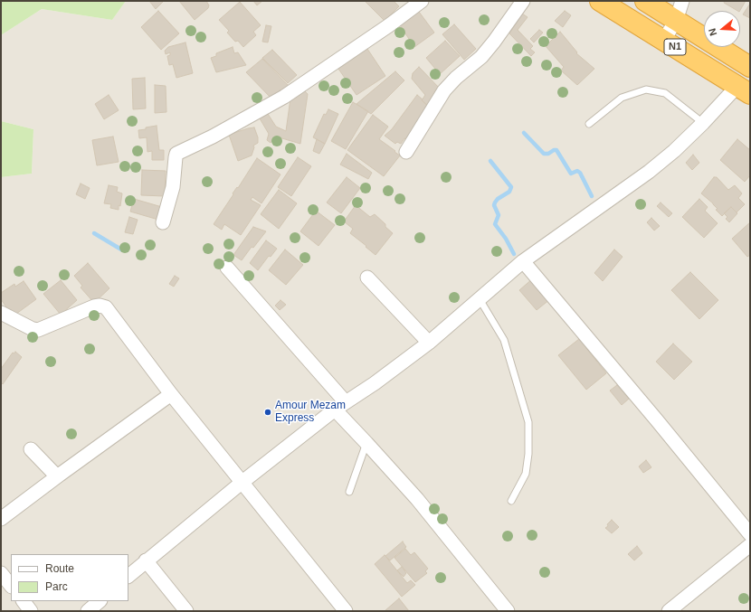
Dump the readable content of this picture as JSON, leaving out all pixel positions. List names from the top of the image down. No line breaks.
{"streets":{"highway":["N1"]},"places":["Amour Mezam Express"],"legend":["Route","Parc"],"north":"left"}
